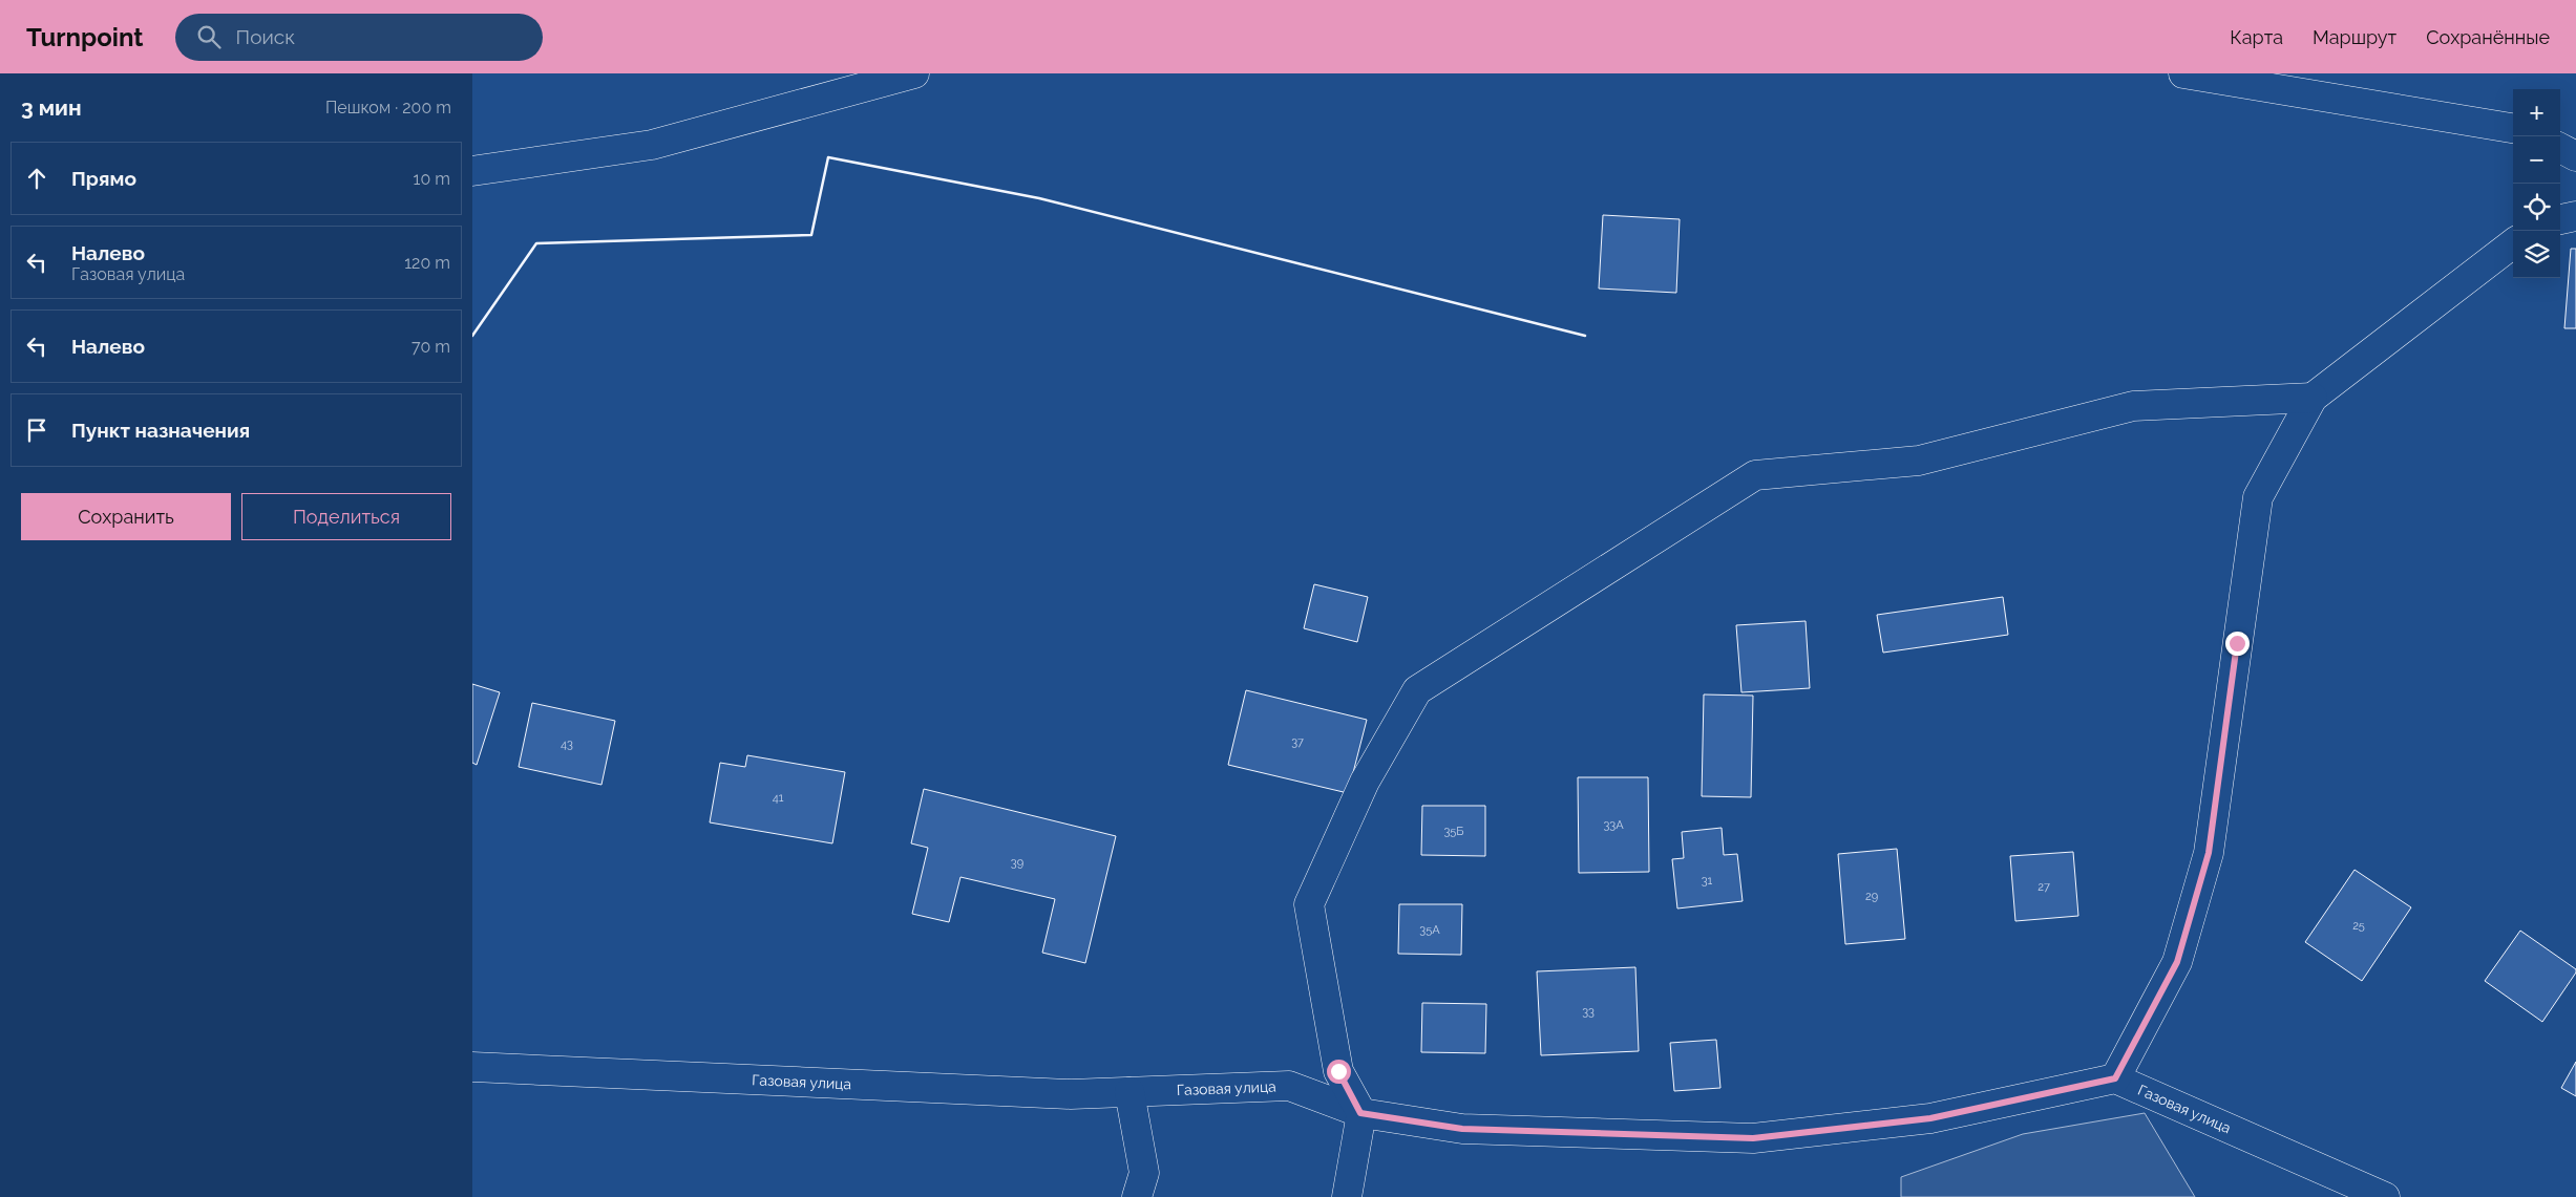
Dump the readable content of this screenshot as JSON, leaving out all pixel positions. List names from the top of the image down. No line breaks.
{"streets":{"street":["Газовая улица"]},"house_numbers":["37","43","41","33А","35Б","39","31","27","29","25","35А","33"],"page":{"header":"Turnpoint","search":"Поиск","nav":["Карта","Маршрут","Сохранённые"],"heading":["3 мин","Пешком · 200 m"],"map_buttons":["+","−"],"list":[["Прямо","10 m"],["Налево","Газовая улица","120 m"],["Налево","70 m"],"Пункт назначения"],"buttons":["Сохранить","Поделиться"]}}
